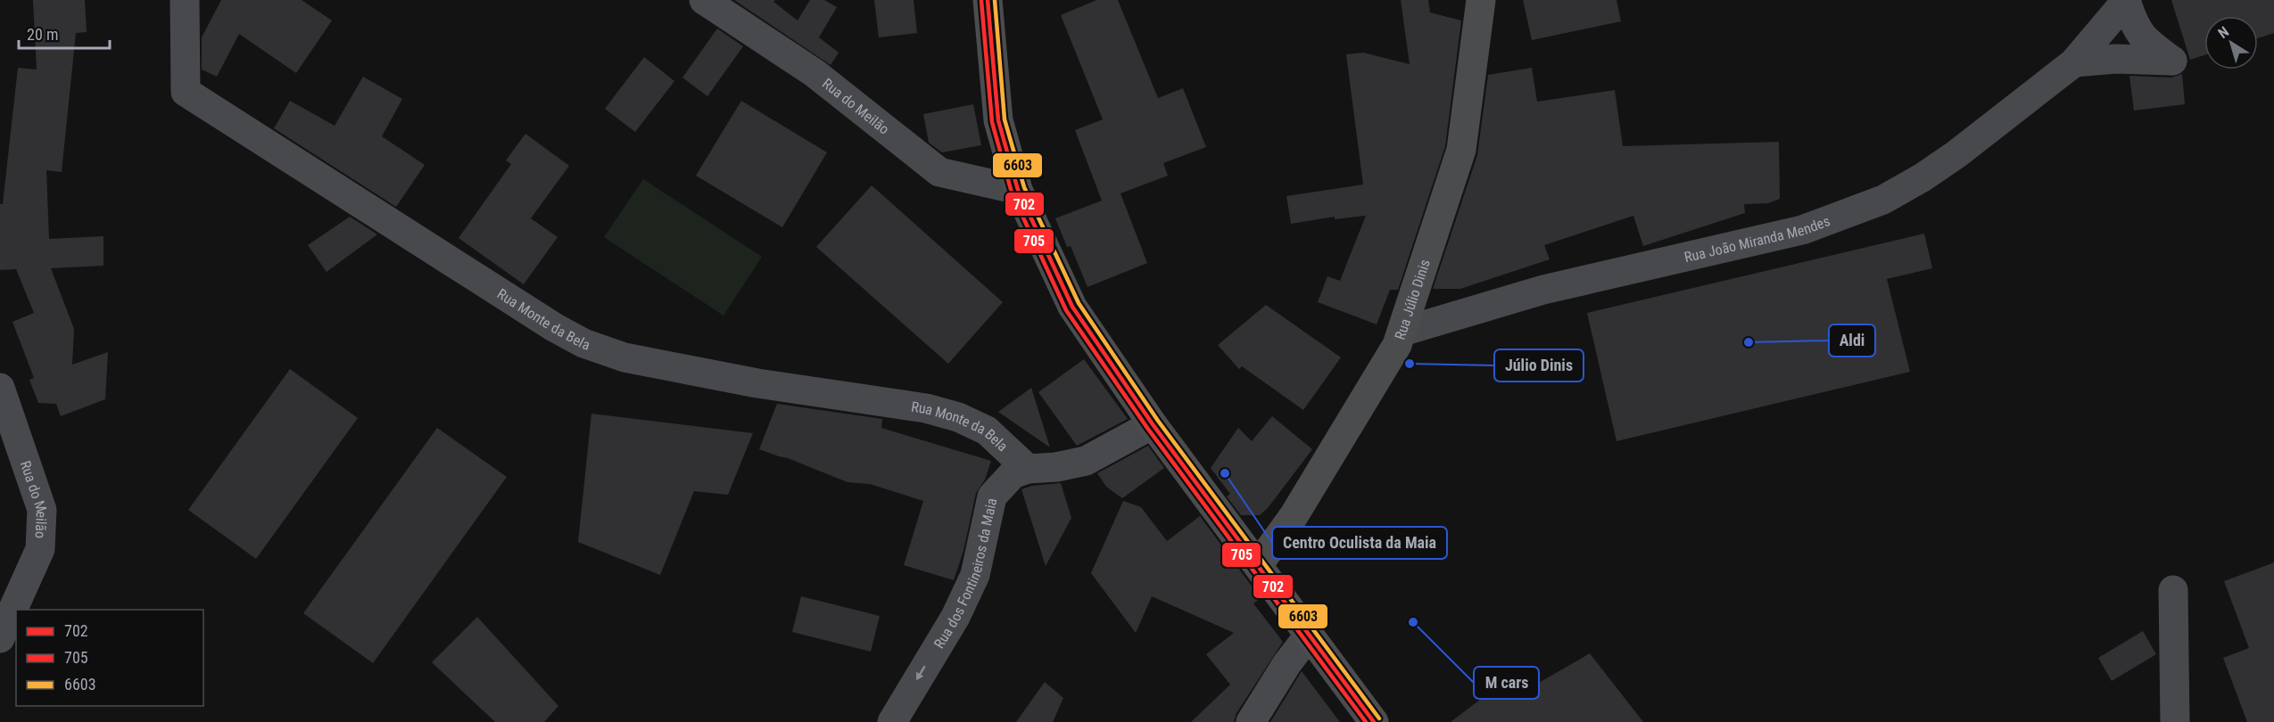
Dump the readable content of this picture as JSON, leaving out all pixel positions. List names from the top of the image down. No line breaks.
{"streets":{"main road":["Rua Júlio Dinis"],"street":["Rua do Meilão","Rua João Miranda Mendes","Rua Monte da Bela","Rua dos Fontineiros da Maia"]},"crossings":[["Rua João Miranda Mendes","Rua Júlio Dinis"],["Rua Monte da Bela","Rua dos Fontineiros da Maia"]],"one_way":["Rua dos Fontineiros da Maia"],"places":["Aldi","Júlio Dinis","Centro Oculista da Maia","M cars"],"lines":["transit line 702","transit line 6603","transit line 705"],"legend":["702","705","6603"],"scale_bar":"20 m","north":"top left"}
